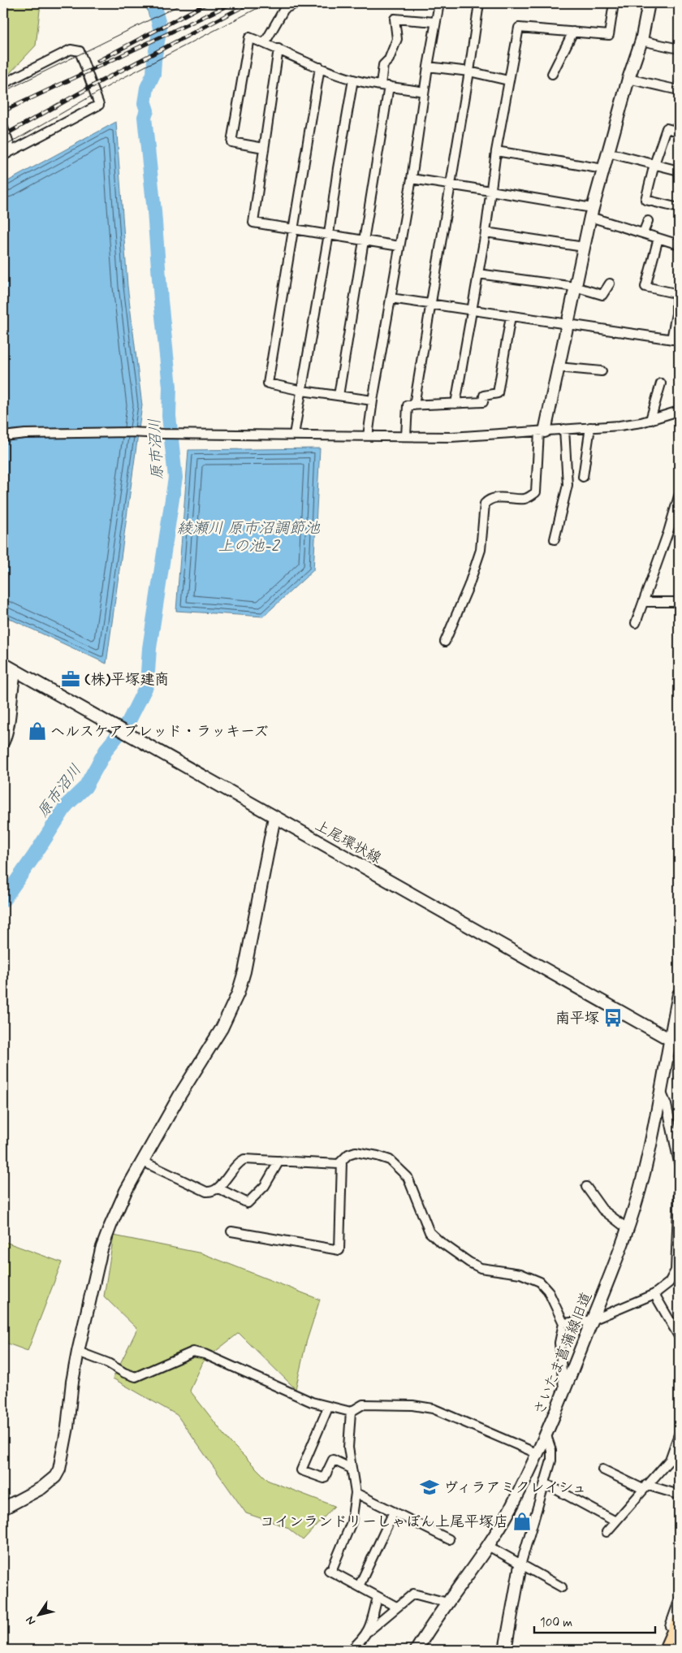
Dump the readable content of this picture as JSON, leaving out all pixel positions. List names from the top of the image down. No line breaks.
{"streets":{"street":["上尾環状線","さいたま菖蒲線旧道"]},"crossings":[["上尾環状線","さいたま菖蒲線旧道"]],"water":["原市沼川","綾瀬川 原市沼調節池 上の池-2"],"places":{"office":["(株)平塚建商"],"shop":["ヘルスケアブレッド・ラッキーズ","コインランドリーしゃぼん上尾平塚店"],"bus stop":["南平塚"],"school or university":["ヴィラアミクレイシュ"]},"scale_bar":"100 m","north":"bottom left"}
